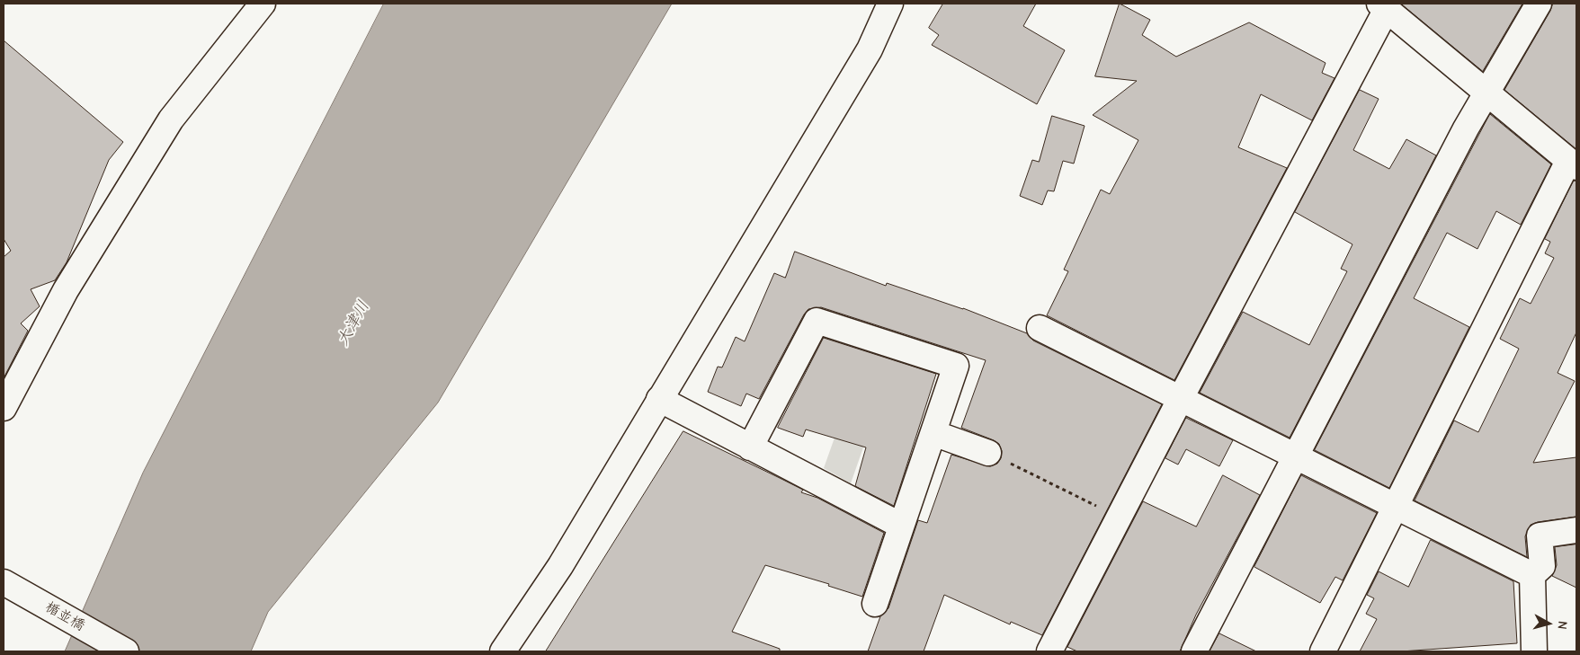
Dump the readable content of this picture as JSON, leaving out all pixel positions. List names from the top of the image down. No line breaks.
{"streets":{"street":["楯並橋"]},"water":["大津川"],"north":"right"}
